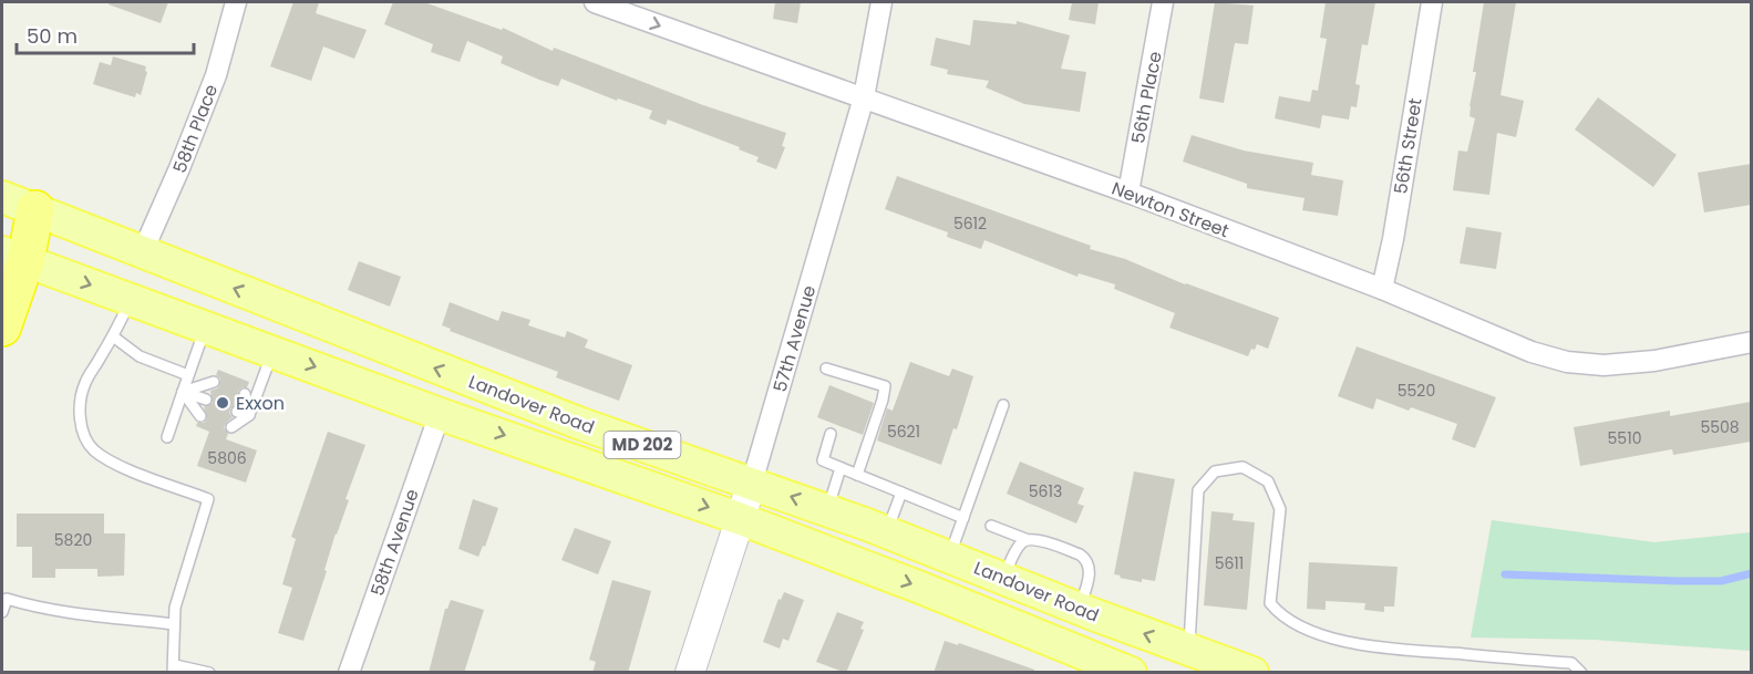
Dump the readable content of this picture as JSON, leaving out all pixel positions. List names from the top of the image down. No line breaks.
{"streets":{"main road":["Landover Road","MD 202"],"street":["56th Place","58th Place","56th Street","Newton Street","57th Avenue","58th Avenue"]},"crossings":[["56th Place","Newton Street"],["58th Place","Landover Road"],["56th Street","Newton Street"],["Newton Street","57th Avenue"],["57th Avenue","Landover Road"],["Landover Road","58th Avenue"]],"places":["Exxon"],"house_numbers":["5612","5520","5508","5621","5510","5806","5613","5820","5611"],"scale_bar":"50 m"}
